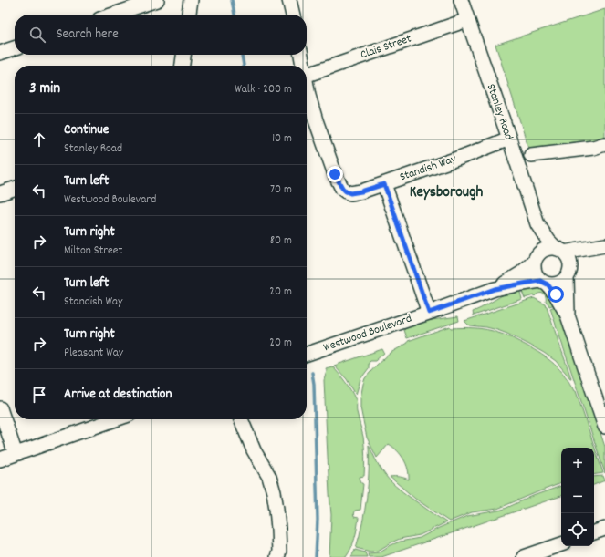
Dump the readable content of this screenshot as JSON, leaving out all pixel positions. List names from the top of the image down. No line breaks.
{"streets":{"street":["Clais Street","Stanley Road","Standish Way","Westwood Boulevard"]},"crossings":[["Clais Street","Stanley Road"],["Stanley Road","Standish Way"],["Stanley Road","Westwood Boulevard"]],"districts":["Keysborough"],"page":{"search":"Search here","heading":["3 min","Walk · 200 m"],"list":[["Continue","Stanley Road","10 m"],["Turn left","Westwood Boulevard","70 m"],["Turn right","Milton Street","80 m"],["Turn left","Standish Way","20 m"],["Turn right","Pleasant Way","20 m"],"Arrive at destination"],"map_buttons":["+","−"]}}
